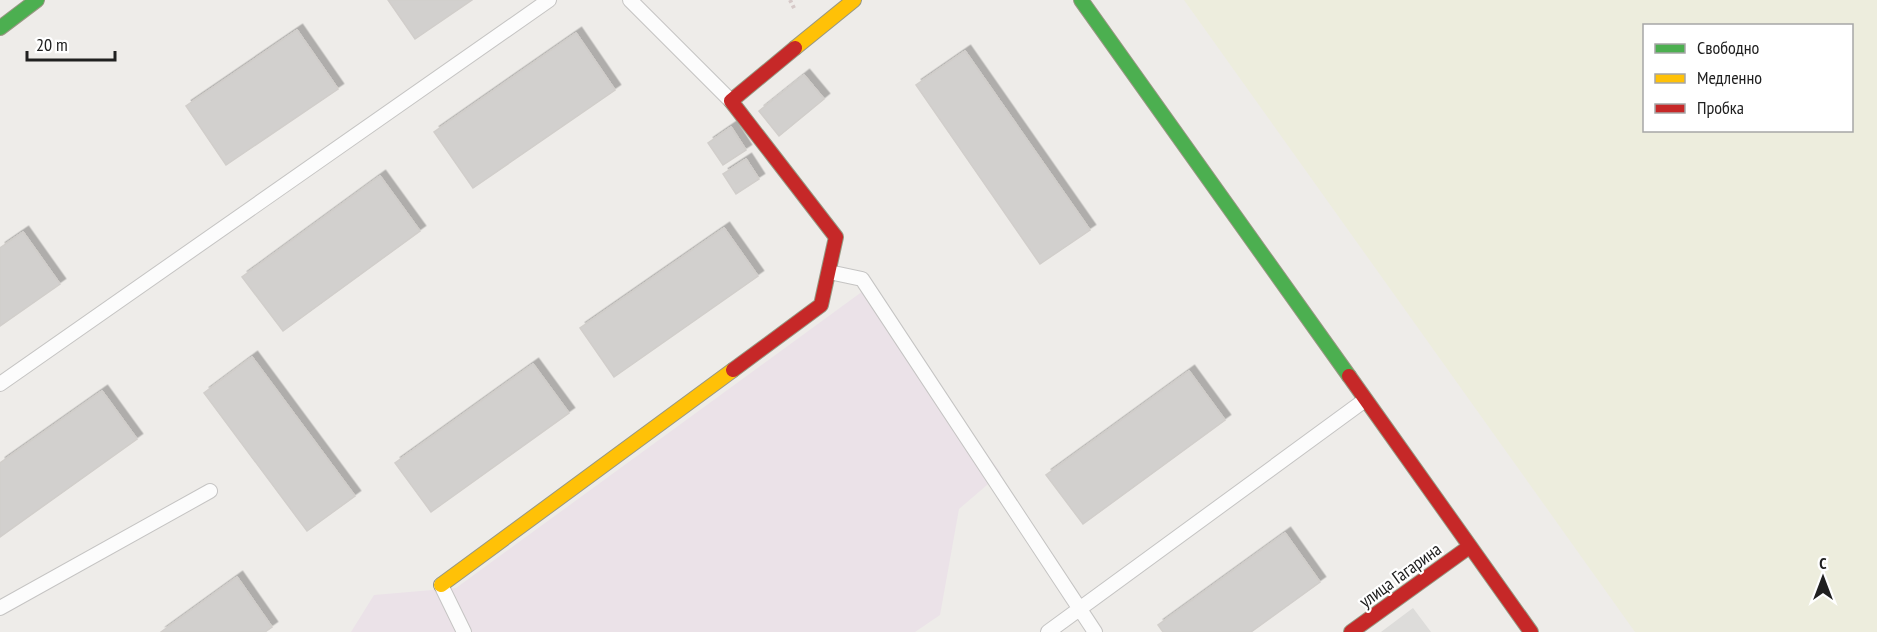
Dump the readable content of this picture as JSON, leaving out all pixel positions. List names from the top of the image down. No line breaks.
{"streets":{"street":["улица Гагарина"]},"legend":["Свободно","Медленно","Пробка"],"scale_bar":"20 m","north":"top"}
